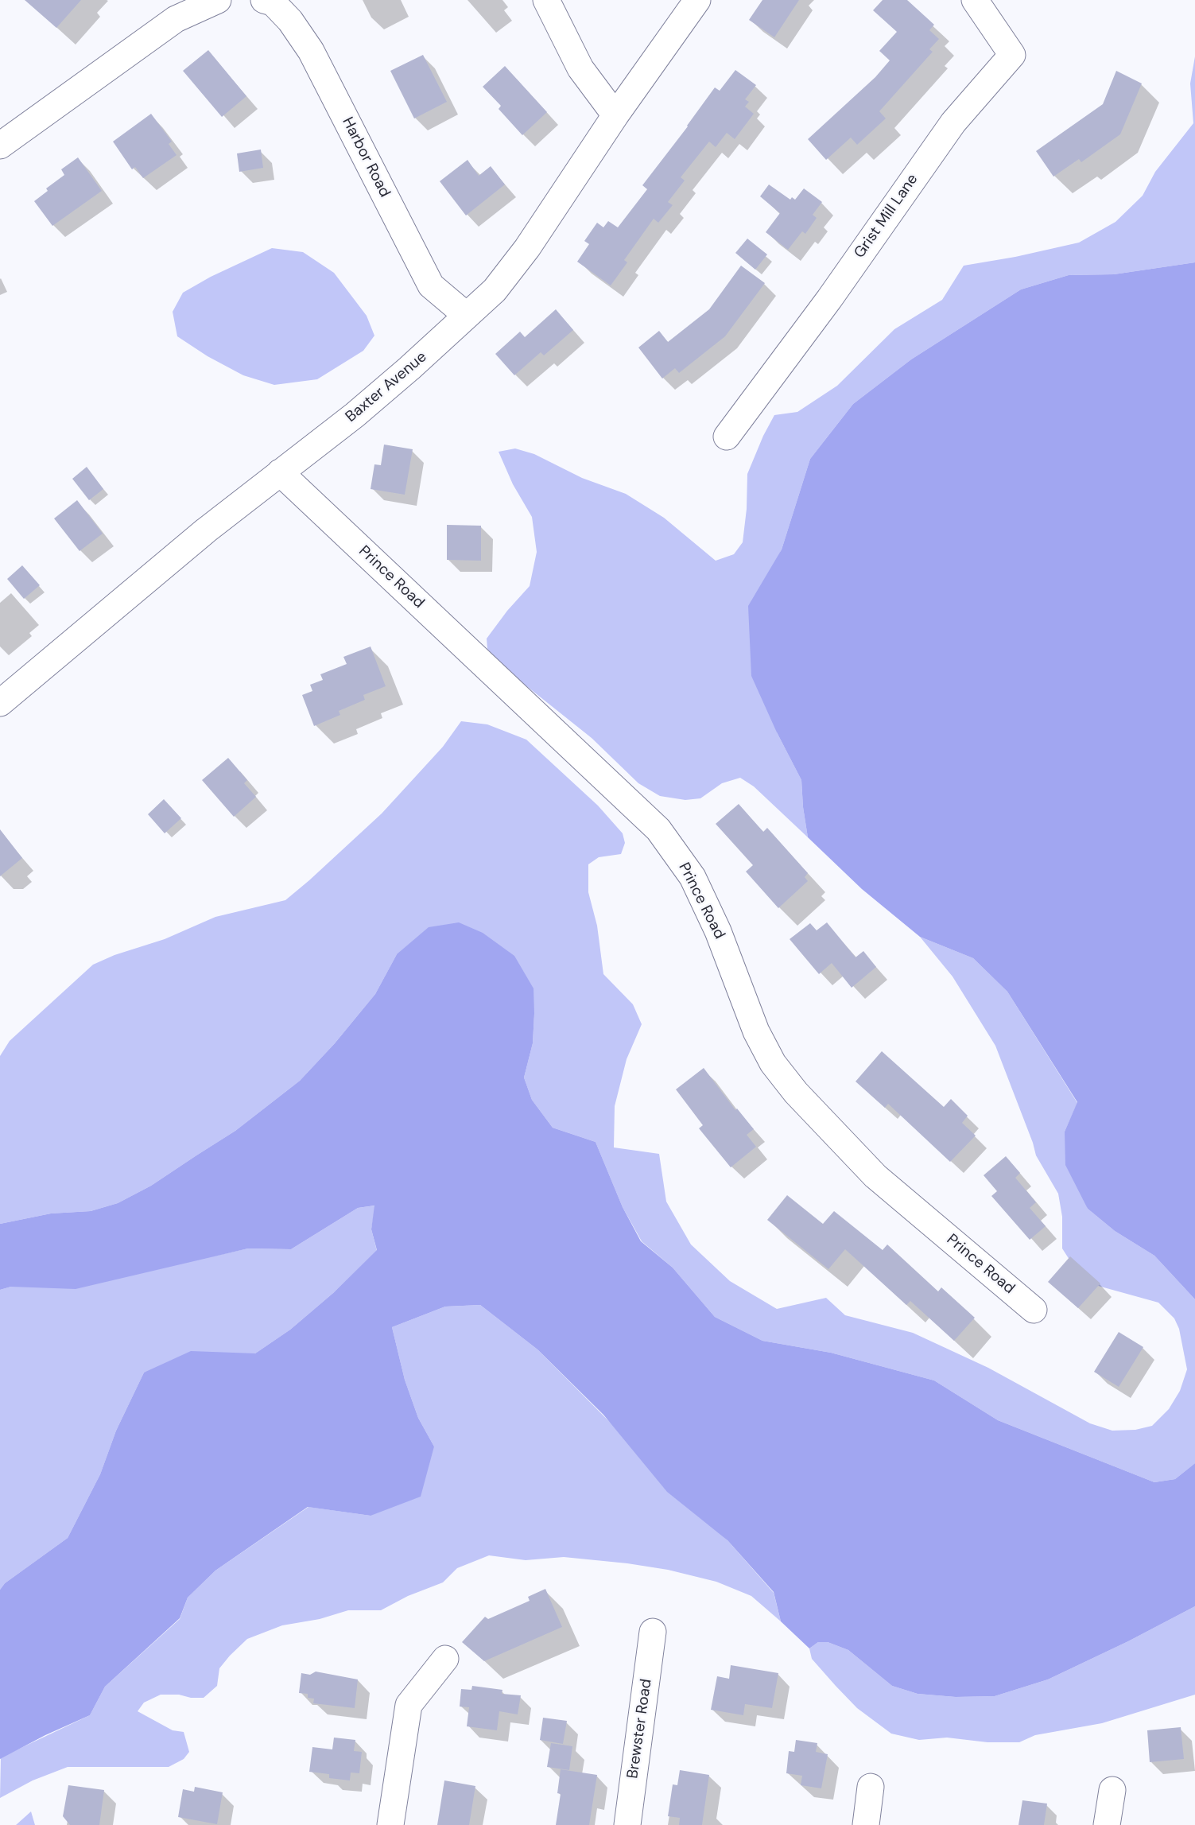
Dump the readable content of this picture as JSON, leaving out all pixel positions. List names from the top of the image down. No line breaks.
{"streets":{"street":["Harbor Road","Grist Mill Lane","Baxter Avenue","Prince Road","Brewster Road"]},"crossings":[["Harbor Road","Baxter Avenue"],["Baxter Avenue","Prince Road"]]}
